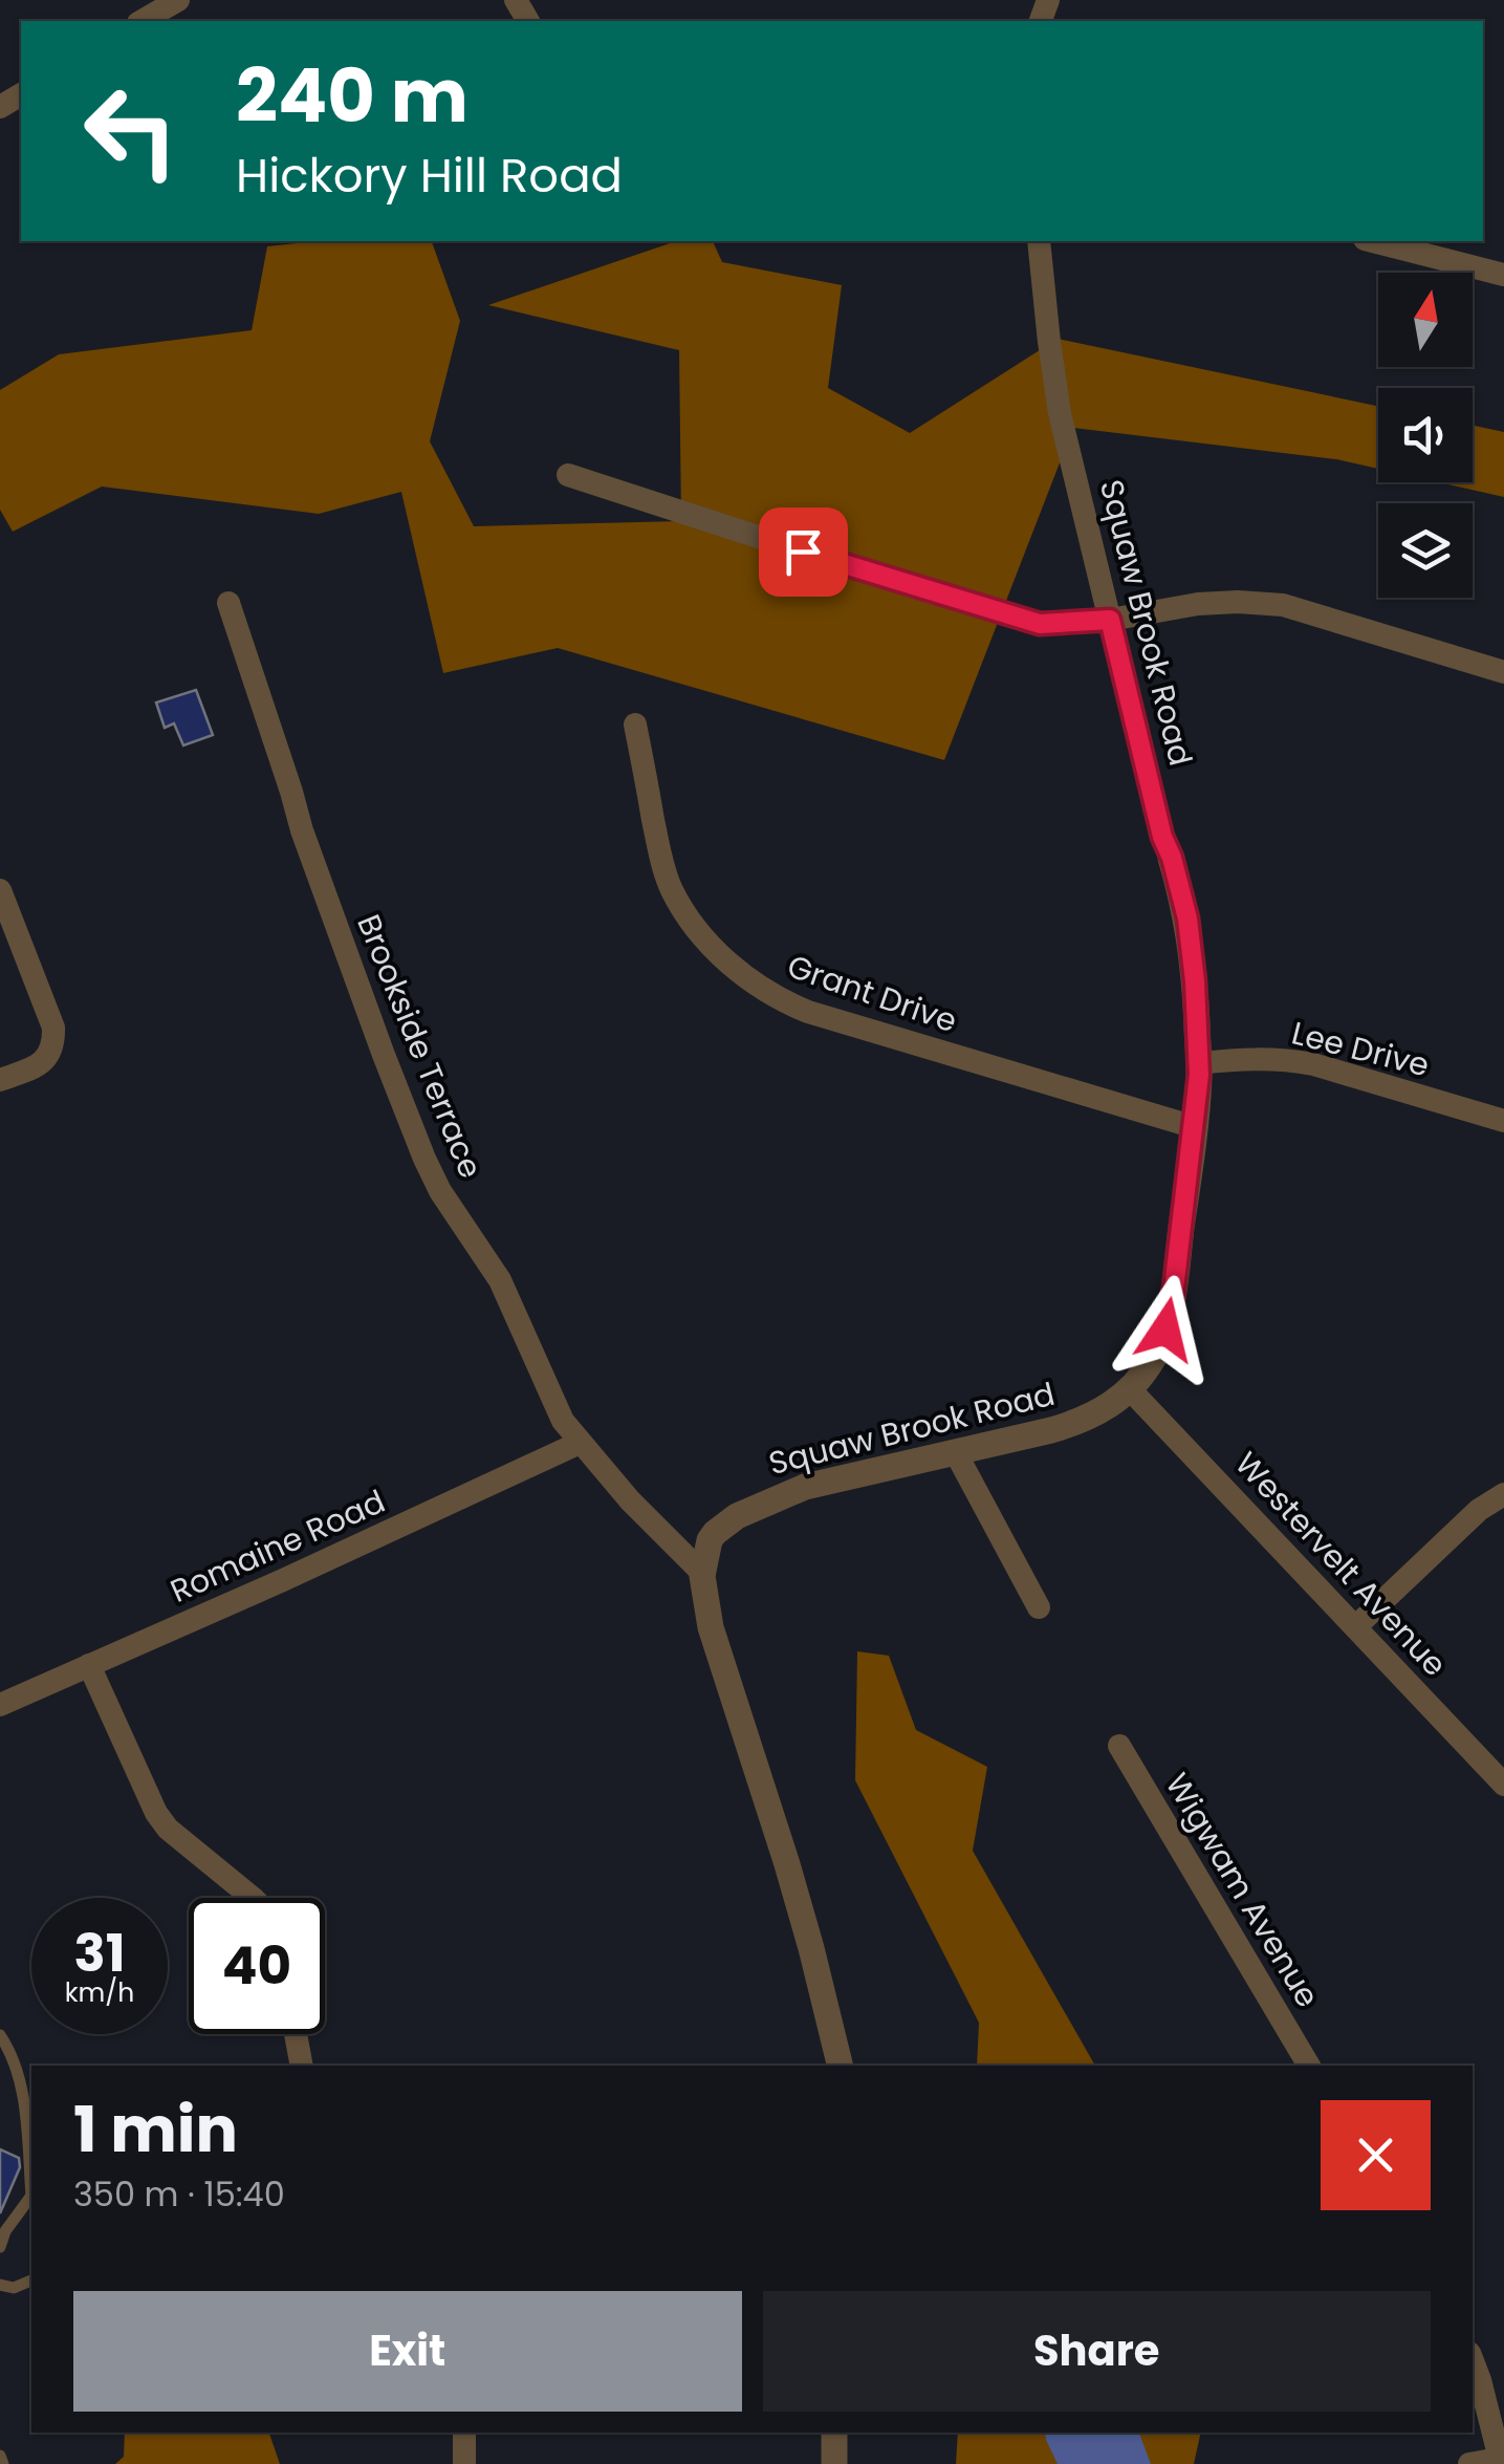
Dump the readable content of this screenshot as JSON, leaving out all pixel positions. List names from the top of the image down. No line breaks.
{"streets":{"street":["Squaw Brook Road","Grant Drive","Brookside Terrace","Lee Drive","Romaine Road","Westervelt Avenue","Wigwam Avenue"]},"crossings":[["Squaw Brook Road","Grant Drive"],["Squaw Brook Road","Brookside Terrace"],["Squaw Brook Road","Lee Drive"],["Squaw Brook Road","Westervelt Avenue"],["Brookside Terrace","Romaine Road"]],"north":"top","page":{"turn":["240 m","Hickory Hill Road"],"speed":"31 km/h","limit":"40","heading":["1 min","350 m · 15:40"],"buttons":["Exit","Share"]}}
